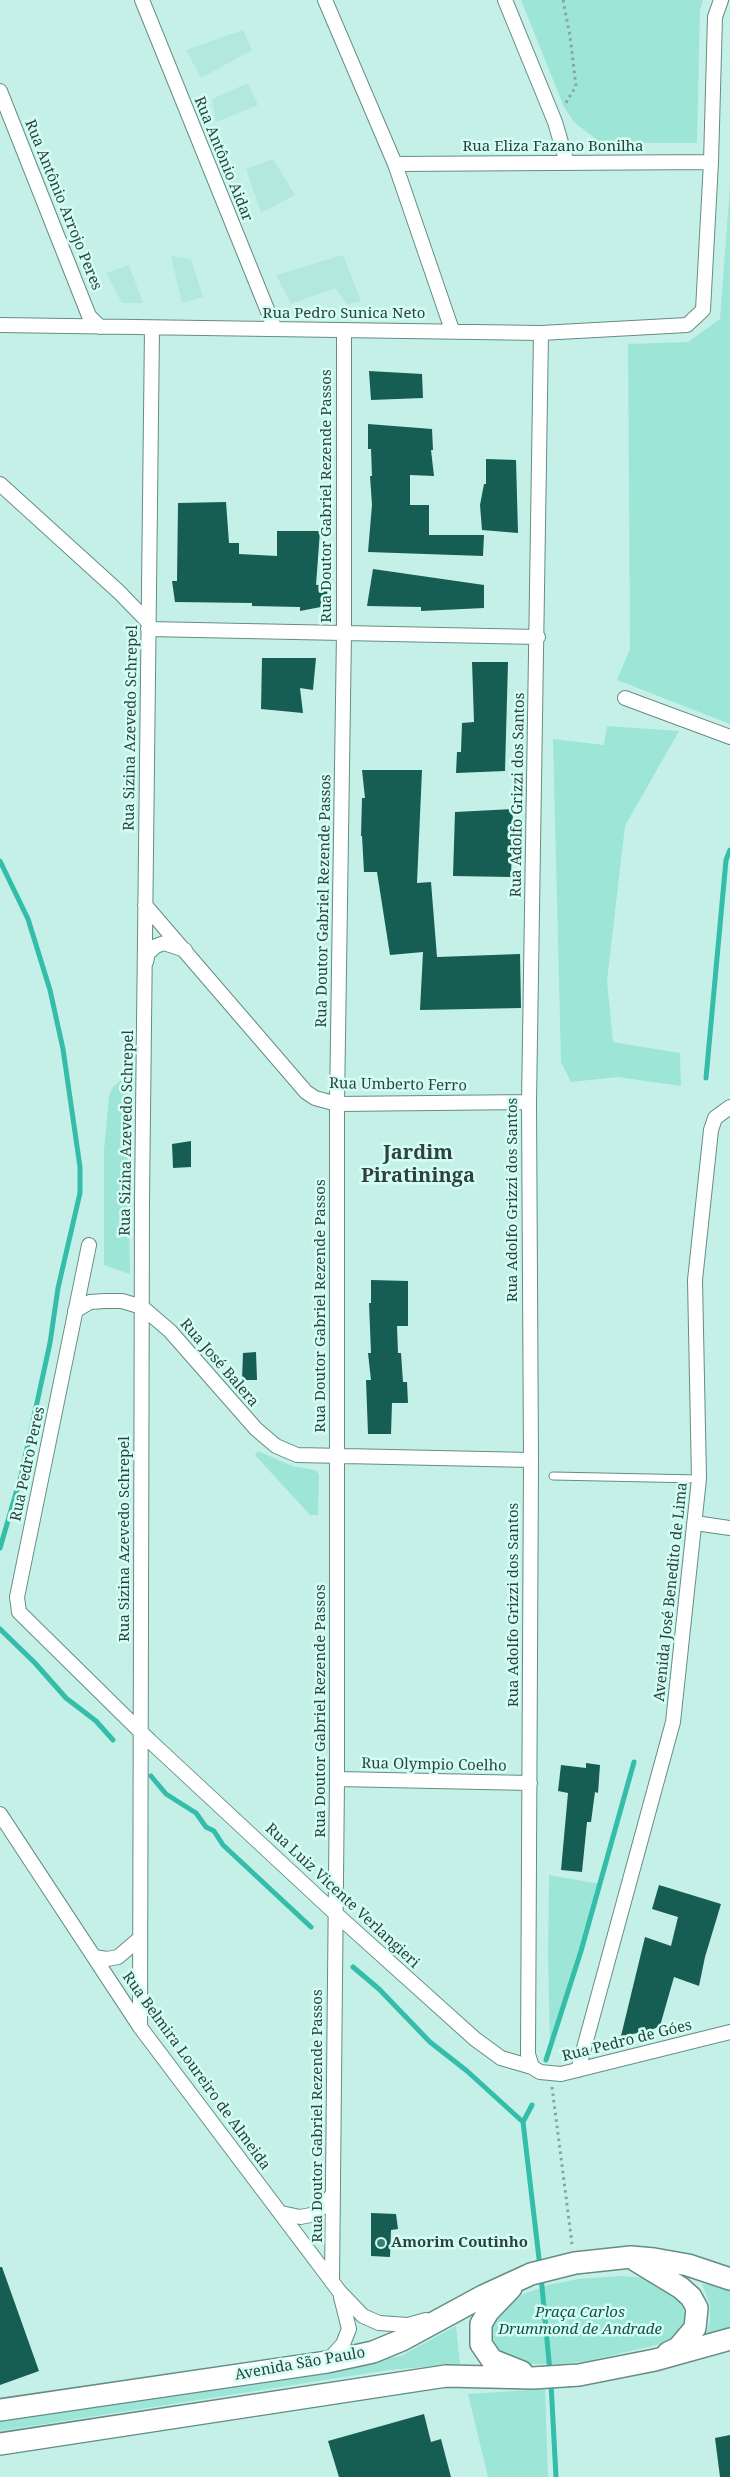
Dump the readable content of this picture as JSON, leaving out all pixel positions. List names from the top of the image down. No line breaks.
{"streets":{"main road":["Avenida São Paulo"],"street":["Rua Eliza Fazano Bonilha","Rua Antônio Aidar","Rua Antônio Arrojo Peres","Rua Pedro Sunica Neto","Rua Doutor Gabriel Rezende Passos","Rua Sizina Azevedo Schrepel","Rua Adolfo Grizzi dos Santos","Rua Umberto Ferro","Rua José Balera","Rua Pedro Peres","Avenida José Benedito de Lima","Rua Olympio Coelho","Rua Luiz Vicente Verlangieri","Rua Pedro de Góes","Rua Belmira Loureiro de Almeida"]},"crossings":[["Rua Eliza Fazano Bonilha","Rua Pedro Sunica Neto"],["Rua Antônio Aidar","Rua Pedro Sunica Neto"],["Rua Antônio Arrojo Peres","Rua Pedro Sunica Neto"],["Rua Pedro Sunica Neto","Rua Doutor Gabriel Rezende Passos"],["Rua Pedro Sunica Neto","Rua Sizina Azevedo Schrepel"],["Rua Pedro Sunica Neto","Rua Adolfo Grizzi dos Santos"],["Rua Doutor Gabriel Rezende Passos","Rua Umberto Ferro"],["Rua Doutor Gabriel Rezende Passos","Rua José Balera"],["Rua Doutor Gabriel Rezende Passos","Rua Olympio Coelho"],["Rua Doutor Gabriel Rezende Passos","Rua Luiz Vicente Verlangieri"],["Rua Doutor Gabriel Rezende Passos","Rua Belmira Loureiro de Almeida"],["Rua Sizina Azevedo Schrepel","Rua Umberto Ferro"],["Rua Sizina Azevedo Schrepel","Rua José Balera"],["Rua Sizina Azevedo Schrepel","Rua Pedro Peres"],["Rua Sizina Azevedo Schrepel","Rua Luiz Vicente Verlangieri"],["Rua Sizina Azevedo Schrepel","Rua Belmira Loureiro de Almeida"],["Rua Adolfo Grizzi dos Santos","Rua Umberto Ferro"],["Rua Adolfo Grizzi dos Santos","Rua José Balera"],["Rua Adolfo Grizzi dos Santos","Rua Olympio Coelho"],["Rua Adolfo Grizzi dos Santos","Rua Luiz Vicente Verlangieri"],["Rua Adolfo Grizzi dos Santos","Rua Pedro de Góes"],["Rua José Balera","Rua Pedro Peres"],["Rua Pedro Peres","Rua Luiz Vicente Verlangieri"],["Avenida José Benedito de Lima","Rua Pedro de Góes"],["Rua Luiz Vicente Verlangieri","Rua Pedro de Góes"],["Rua Belmira Loureiro de Almeida","Avenida São Paulo"]],"districts":["Jardim Piratininga"],"parks":["Praça Carlos Drummond de Andrade"],"places":["Amorim Coutinho"]}
